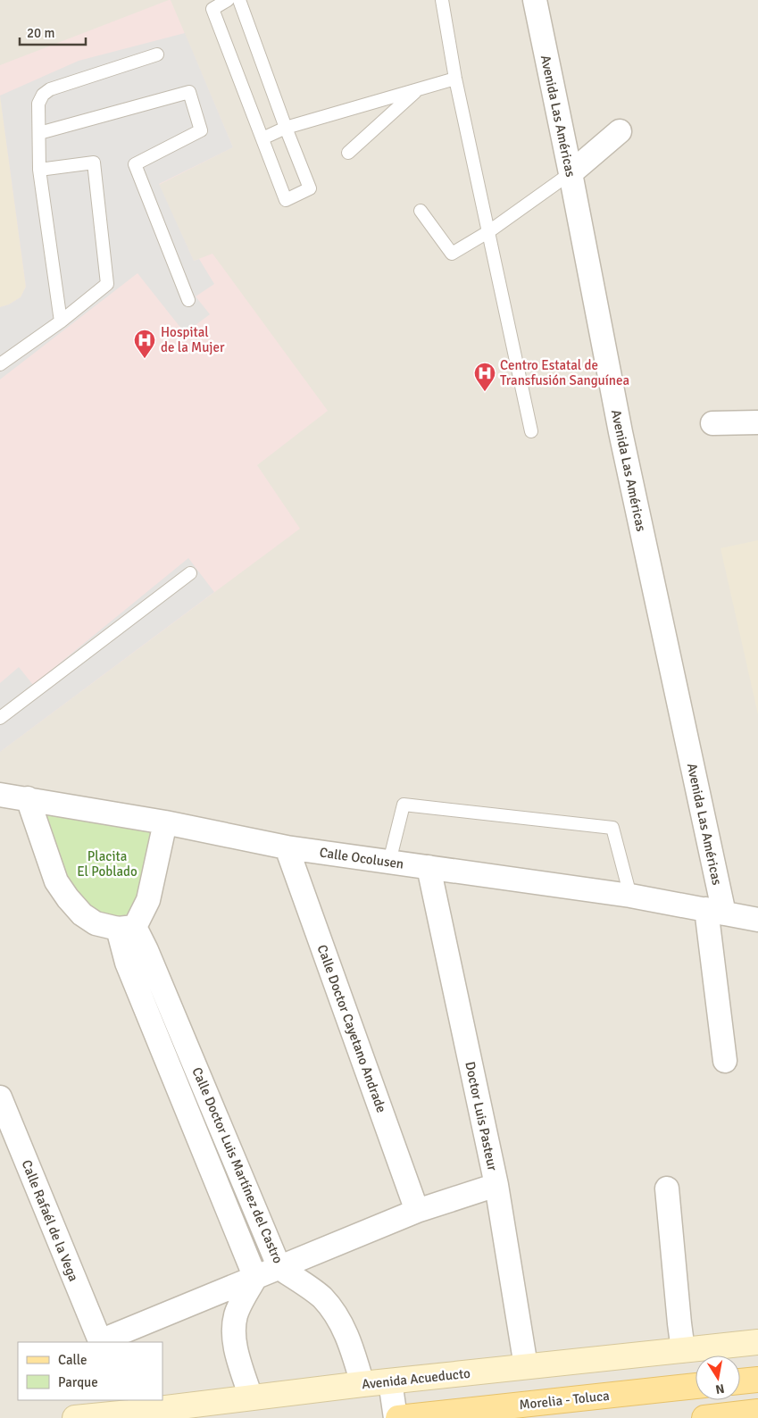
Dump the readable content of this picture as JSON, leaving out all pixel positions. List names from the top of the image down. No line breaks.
{"streets":{"main road":["Morelia - Toluca"],"street":["Avenida Las Américas","Calle Ocolusen","Calle Doctor Cayetano Andrade","Doctor Luis Pasteur","Calle Doctor Luis Martínez del Castro","Calle Rafaél de la Vega","Avenida Acueducto"]},"crossings":[["Avenida Las Américas","Calle Ocolusen"],["Calle Ocolusen","Calle Doctor Cayetano Andrade"],["Calle Ocolusen","Doctor Luis Pasteur"],["Doctor Luis Pasteur","Avenida Acueducto"],["Calle Doctor Luis Martínez del Castro","Avenida Acueducto"]],"parks":["Placita El Poblado"],"places":{"hospital":["Hospital de la Mujer","Centro Estatal de Transfusión Sanguínea"]},"legend":["Calle","Parque"],"scale_bar":"20 m","north":"bottom"}
